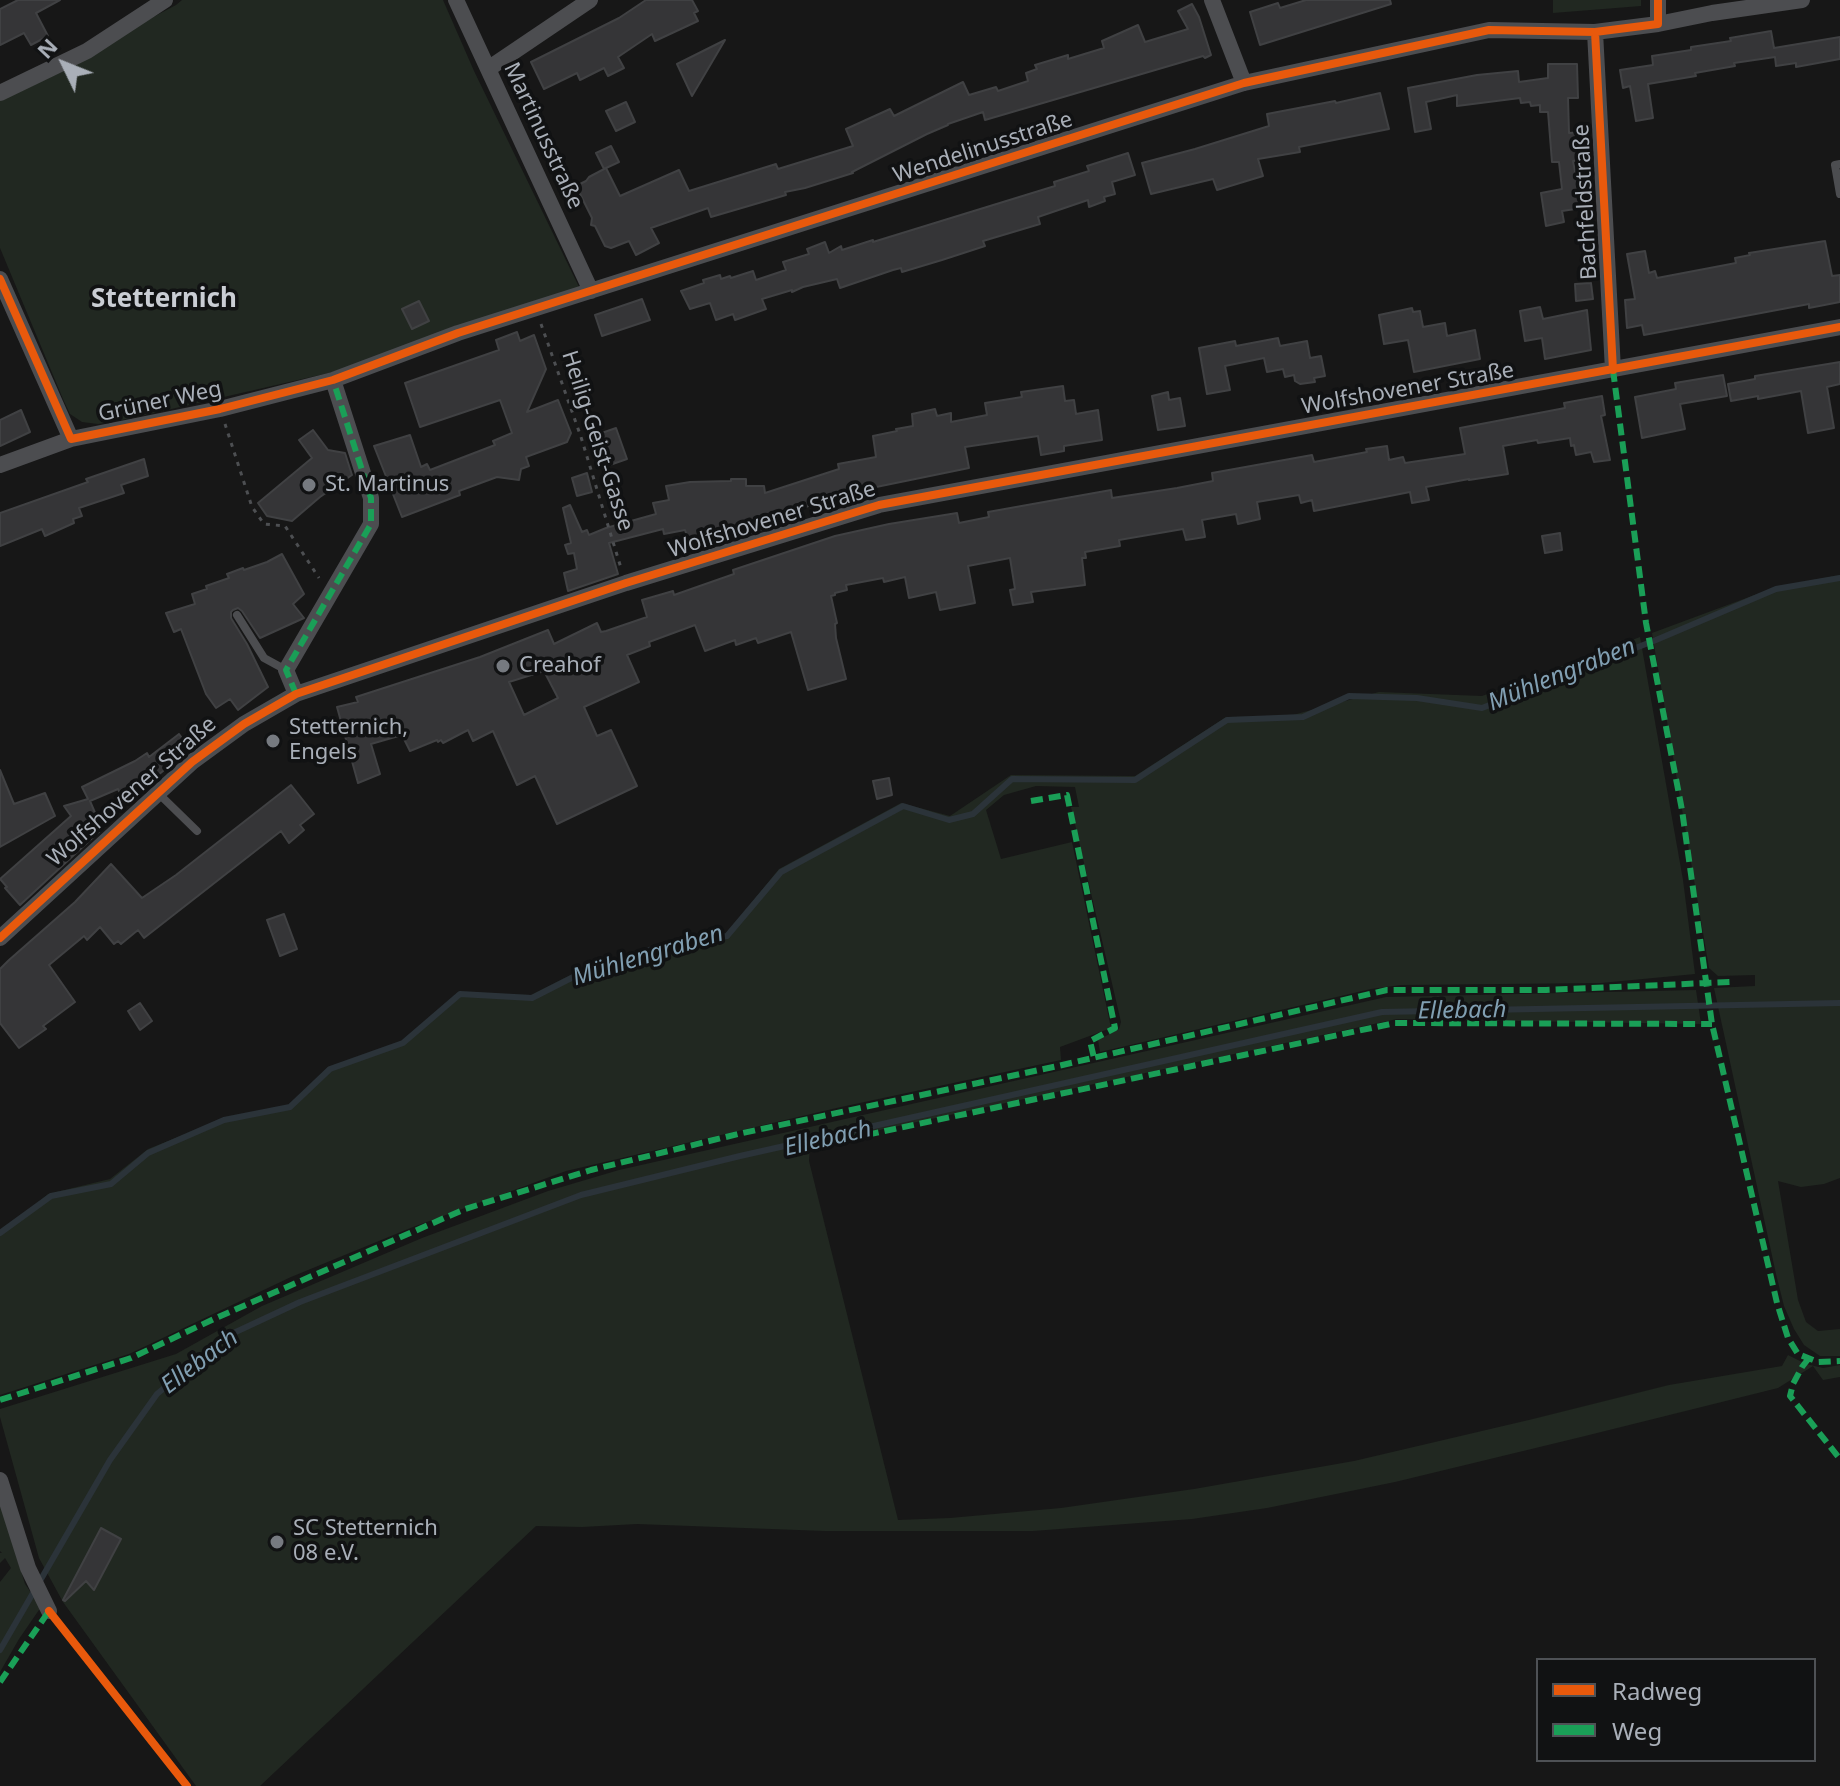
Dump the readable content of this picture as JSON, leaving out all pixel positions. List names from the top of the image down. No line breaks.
{"streets":{"street":["Martinusstraße","Wendelinusstraße","Bachfeldstraße","Wolfshovener Straße","Grüner Weg"],"path":["Heilig-Geist-Gasse"]},"crossings":[["Martinusstraße","Wendelinusstraße"],["Wendelinusstraße","Bachfeldstraße"],["Wendelinusstraße","Grüner Weg"],["Wendelinusstraße","Heilig-Geist-Gasse"],["Bachfeldstraße","Wolfshovener Straße"],["Wolfshovener Straße","Heilig-Geist-Gasse"]],"districts":["Stetternich"],"water":["Mühlengraben","Ellebach"],"places":["St. Martinus","Creahof","Stetternich, Engels","SC Stetternich 08 e.V."],"legend":["Radweg","Weg"],"north":"top left"}
